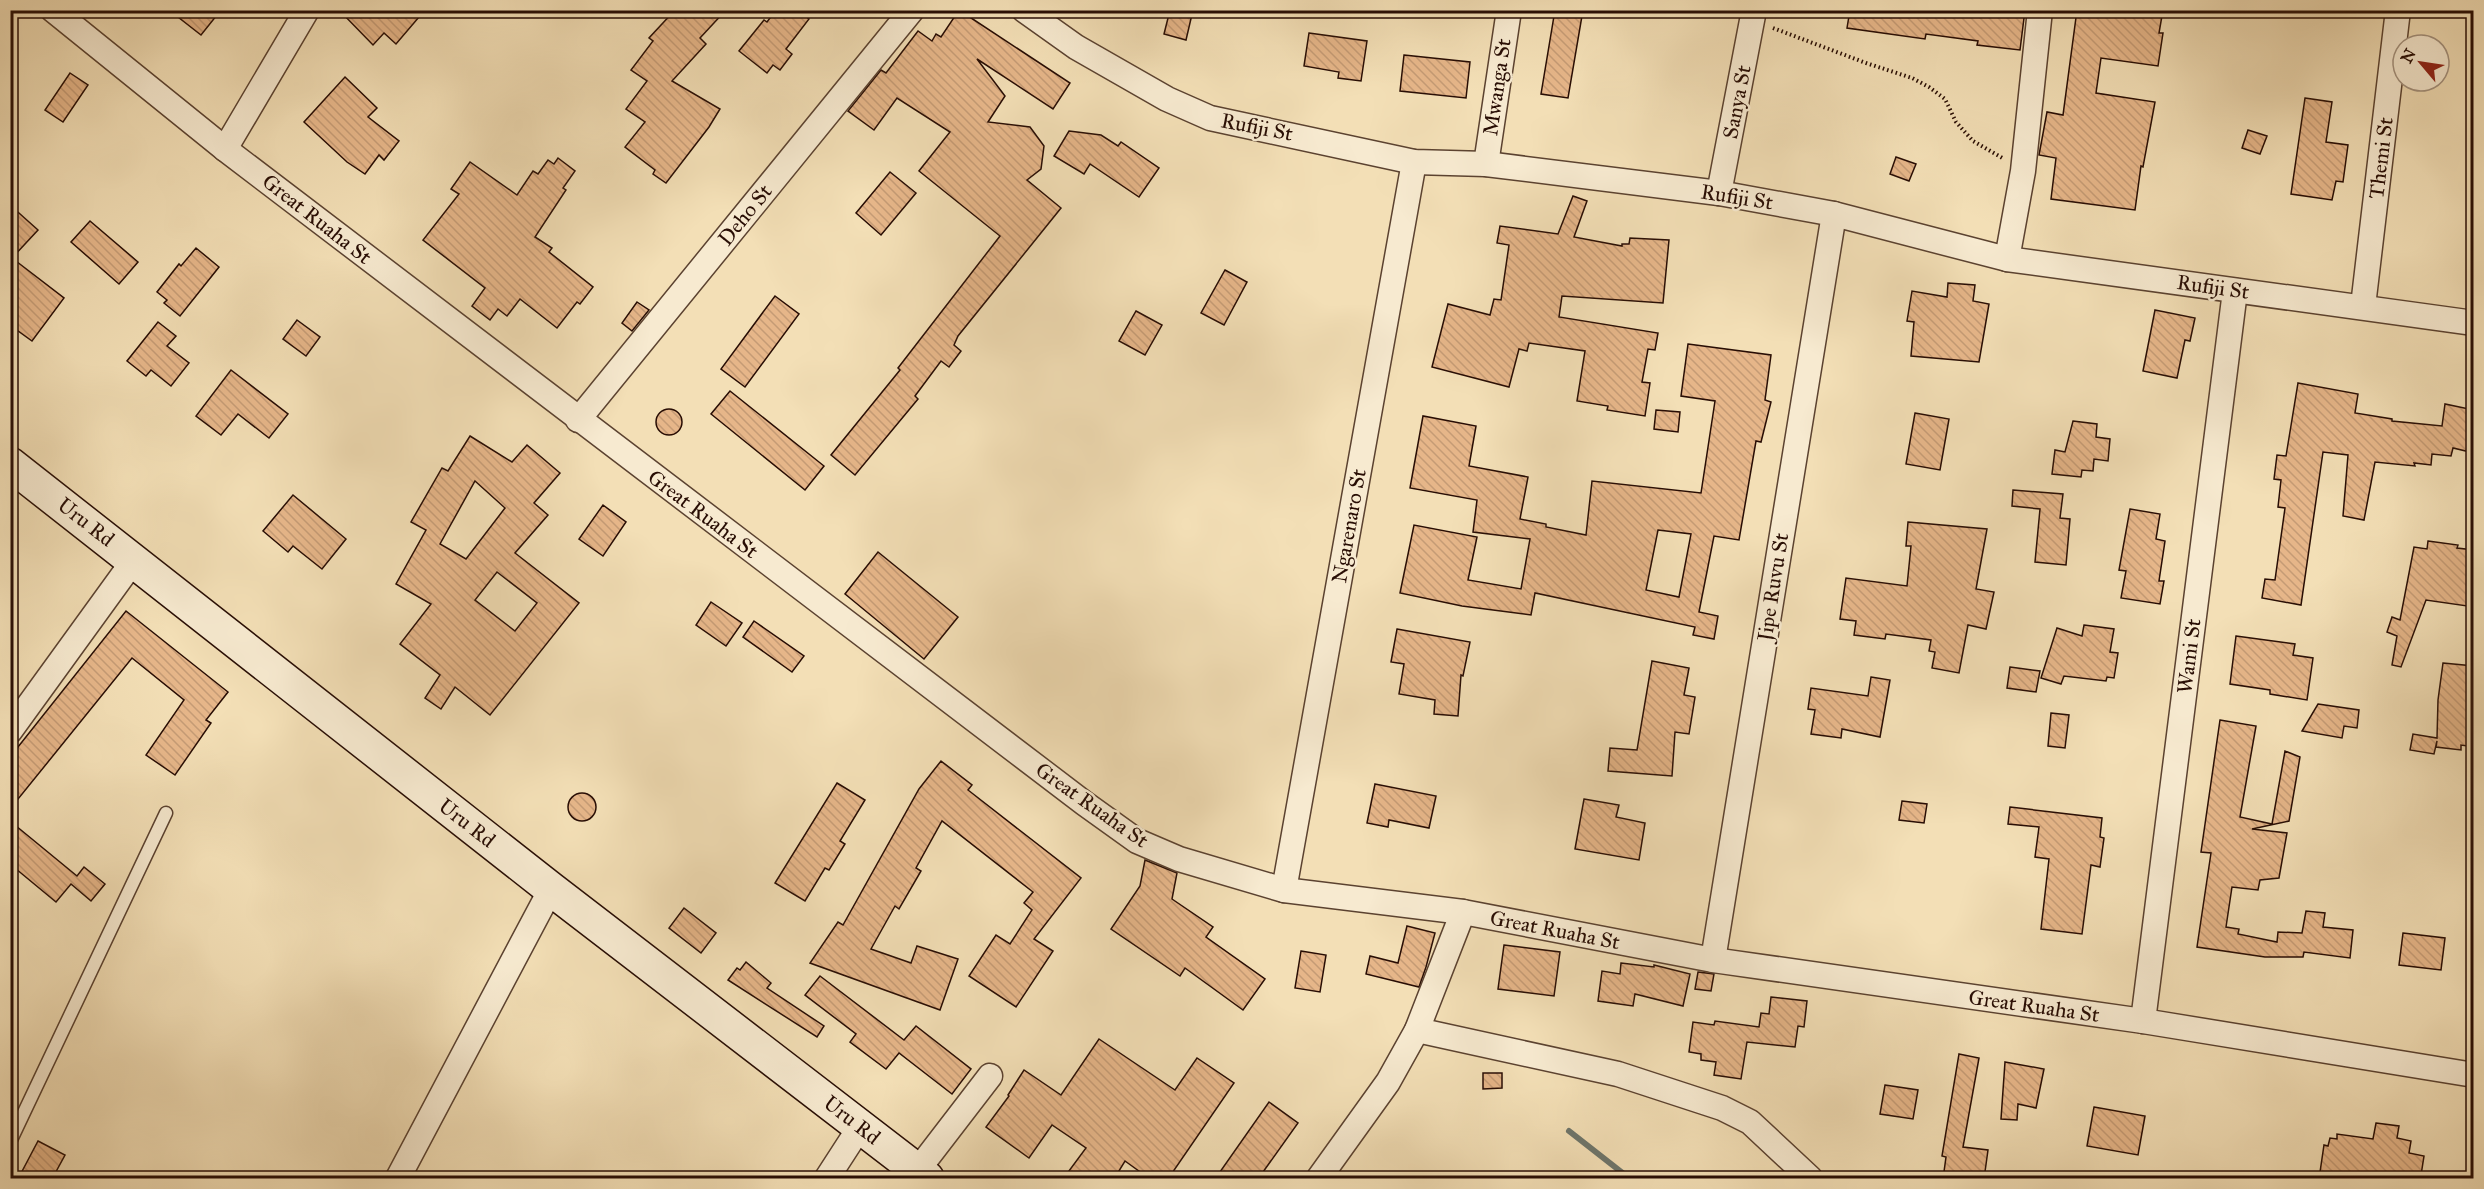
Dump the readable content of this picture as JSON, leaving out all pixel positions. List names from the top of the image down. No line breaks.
{"streets":{"street":["Mwanga St","Sanya St","Rufiji St","Themi St","Deho St","Great Ruaha St","Uru Rd","Ngarenaro St","Jipe Ruvu St","Wami St"]},"crossings":[["Mwanga St","Rufiji St"],["Sanya St","Rufiji St"],["Rufiji St","Themi St"],["Rufiji St","Ngarenaro St"],["Rufiji St","Jipe Ruvu St"],["Rufiji St","Wami St"],["Deho St","Great Ruaha St"],["Great Ruaha St","Ngarenaro St"],["Great Ruaha St","Jipe Ruvu St"],["Great Ruaha St","Wami St"]],"north":"top left"}
